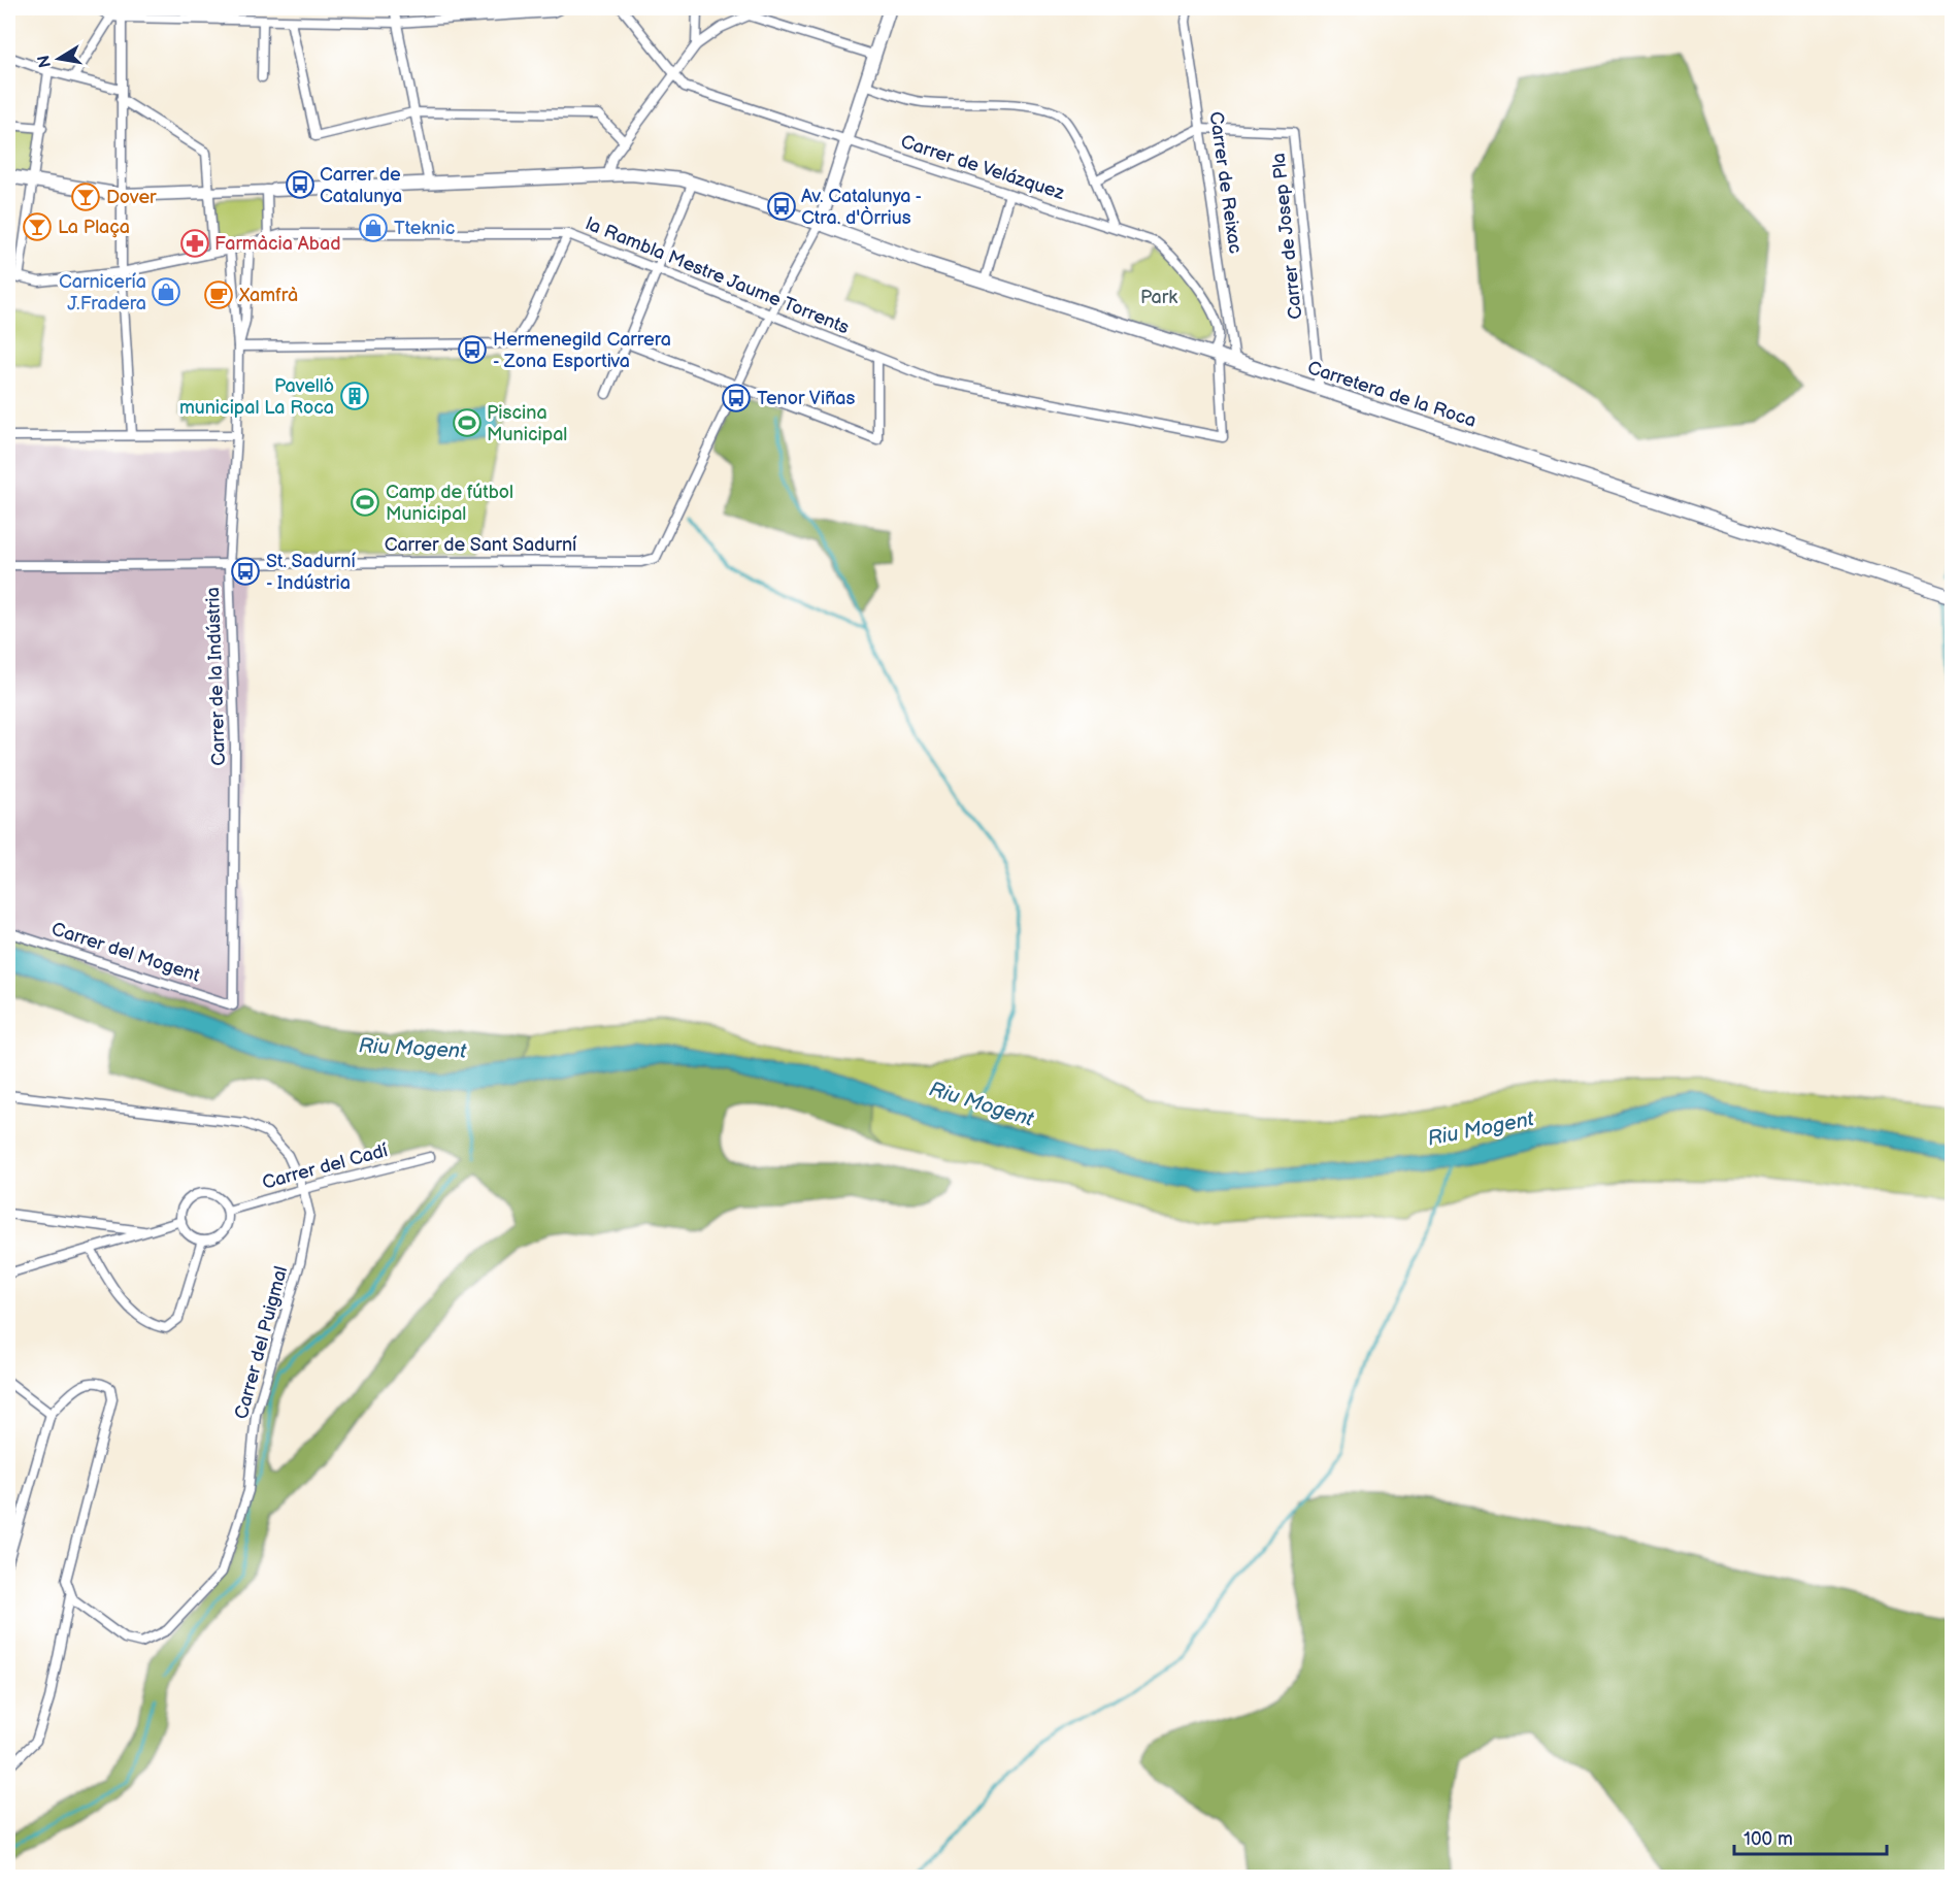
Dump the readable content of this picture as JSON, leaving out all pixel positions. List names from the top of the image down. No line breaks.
{"streets":{"street":["Carrer de Velázquez","Carrer de Reixac","Carrer de Josep Pla","la Rambla Mestre Jaume Torrents","Carretera de la Roca","Carrer de Sant Sadurní","Carrer de la Indústria","Carrer del Mogent","Carrer del Cadí","Carrer del Puigmal"]},"crossings":[["Carrer de Velázquez","la Rambla Mestre Jaume Torrents"],["Carrer de Velázquez","Carretera de la Roca"],["Carrer de Reixac","Carrer de Josep Pla"],["Carrer de Reixac","Carretera de la Roca"],["Carrer de Josep Pla","Carretera de la Roca"],["la Rambla Mestre Jaume Torrents","Carrer de la Indústria"],["Carrer de Sant Sadurní","Carrer de la Indústria"],["Carrer de la Indústria","Carrer del Mogent"],["Carrer del Cadí","Carrer del Puigmal"]],"water":["Riu Mogent"],"parks":["Park"],"places":{"bus stop":["Carrer de Catalunya","Av. Catalunya - Ctra. d'Òrrius","Hermenegild Carrera - Zona Esportiva","Tenor Viñas","St. Sadurní - Indústria"],"bar":["Dover","La Plaça"],"shop":["Tteknic","Carnicería J.Fradera"],"pharmacy":["Farmàcia Abad"],"cafe":["Xamfrà"],"building":["Pavelló municipal La Roca"],"sports":["Piscina Municipal","Camp de fútbol Municipal"]},"scale_bar":"100 m","north":"left"}
